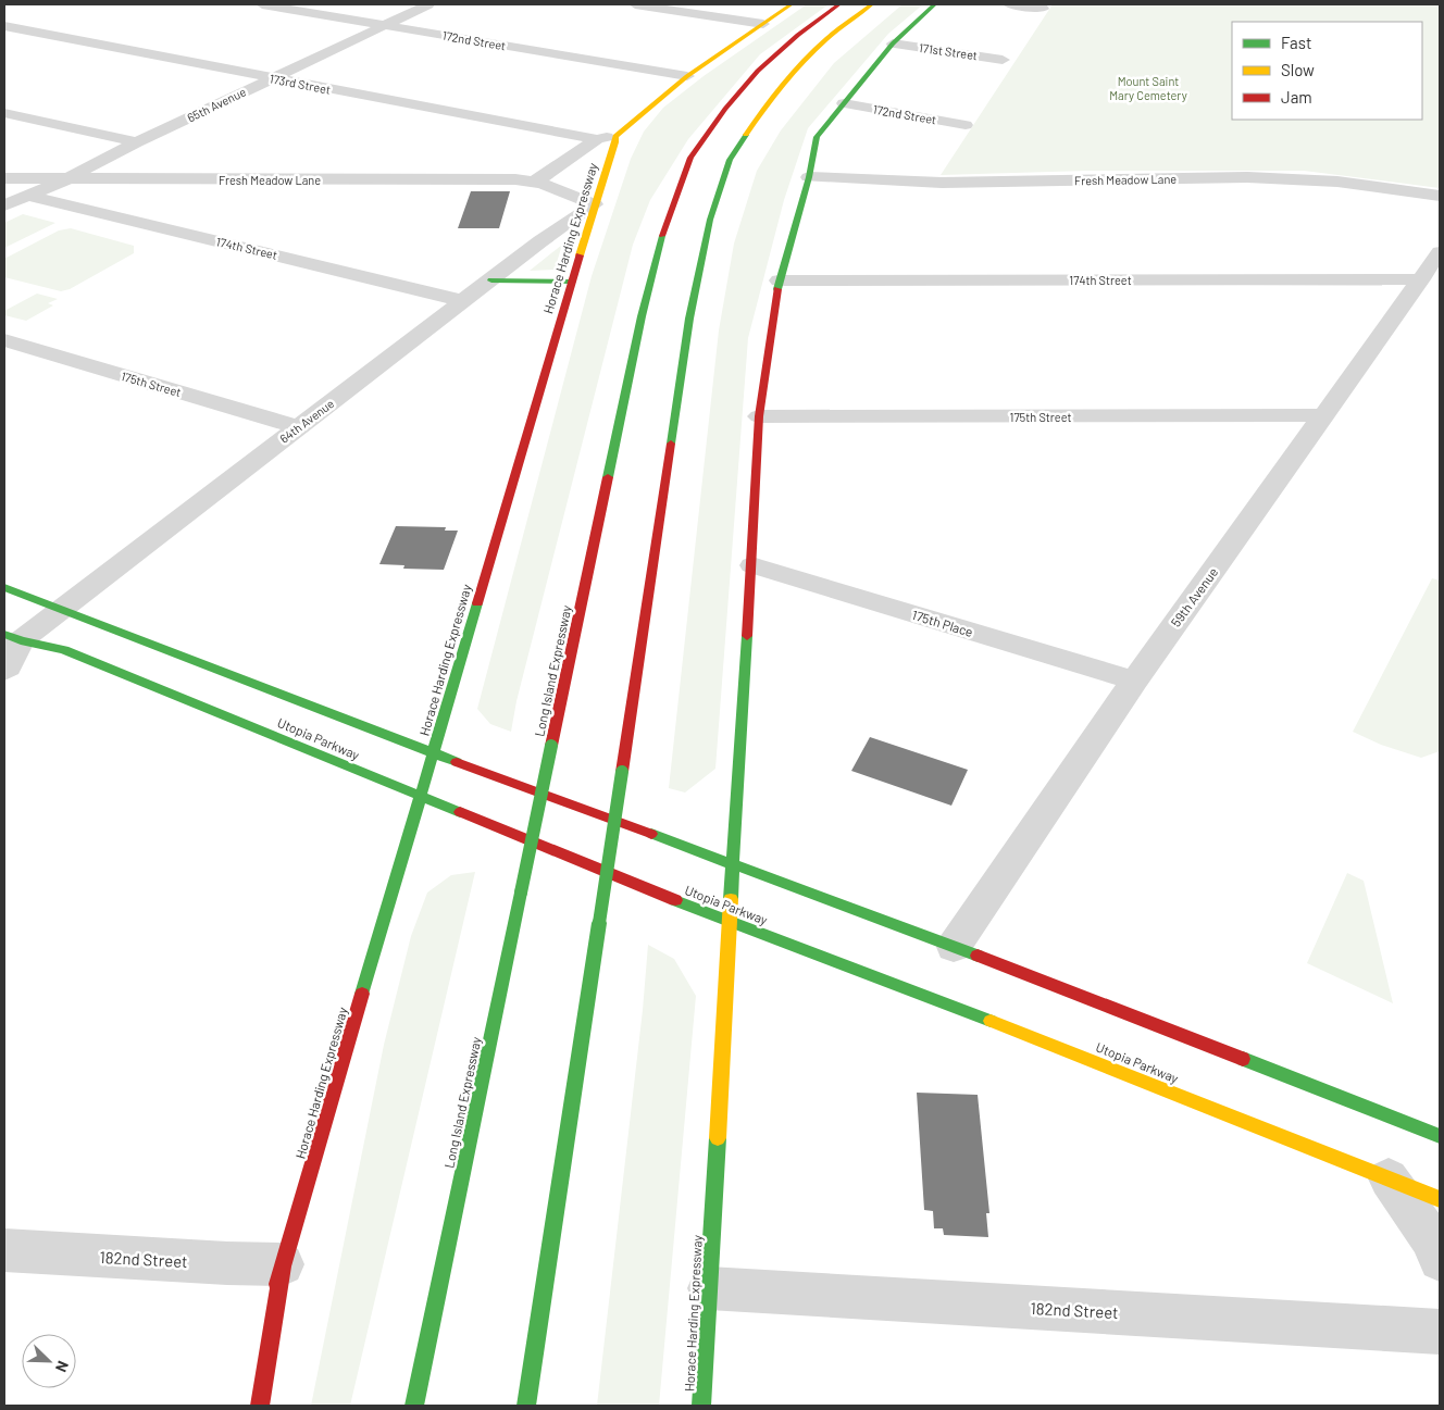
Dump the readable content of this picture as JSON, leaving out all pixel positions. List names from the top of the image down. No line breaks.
{"streets":{"main road":["Horace Harding Expressway","Long Island Expressway","Utopia Parkway"],"street":["172nd Street","171st Street","173rd Street","65th Avenue","Fresh Meadow Lane","174th Street","175th Street","64th Avenue","59th Avenue","175th Place","182nd Street"]},"crossings":[["172nd Street","65th Avenue"],["172nd Street","Horace Harding Expressway"],["171st Street","Horace Harding Expressway"],["173rd Street","65th Avenue"],["65th Avenue","Fresh Meadow Lane"],["65th Avenue","174th Street"],["Fresh Meadow Lane","Horace Harding Expressway"],["Fresh Meadow Lane","64th Avenue"],["Horace Harding Expressway","174th Street"],["Horace Harding Expressway","175th Street"],["Horace Harding Expressway","64th Avenue"],["Horace Harding Expressway","175th Place"],["Horace Harding Expressway","Utopia Parkway"],["Horace Harding Expressway","182nd Street"],["174th Street","64th Avenue"],["174th Street","59th Avenue"],["175th Street","64th Avenue"],["175th Street","59th Avenue"],["64th Avenue","Utopia Parkway"],["59th Avenue","175th Place"],["59th Avenue","Utopia Parkway"]],"parks":["Mount Saint Mary Cemetery"],"legend":["Fast","Slow","Jam"],"north":"bottom right"}
